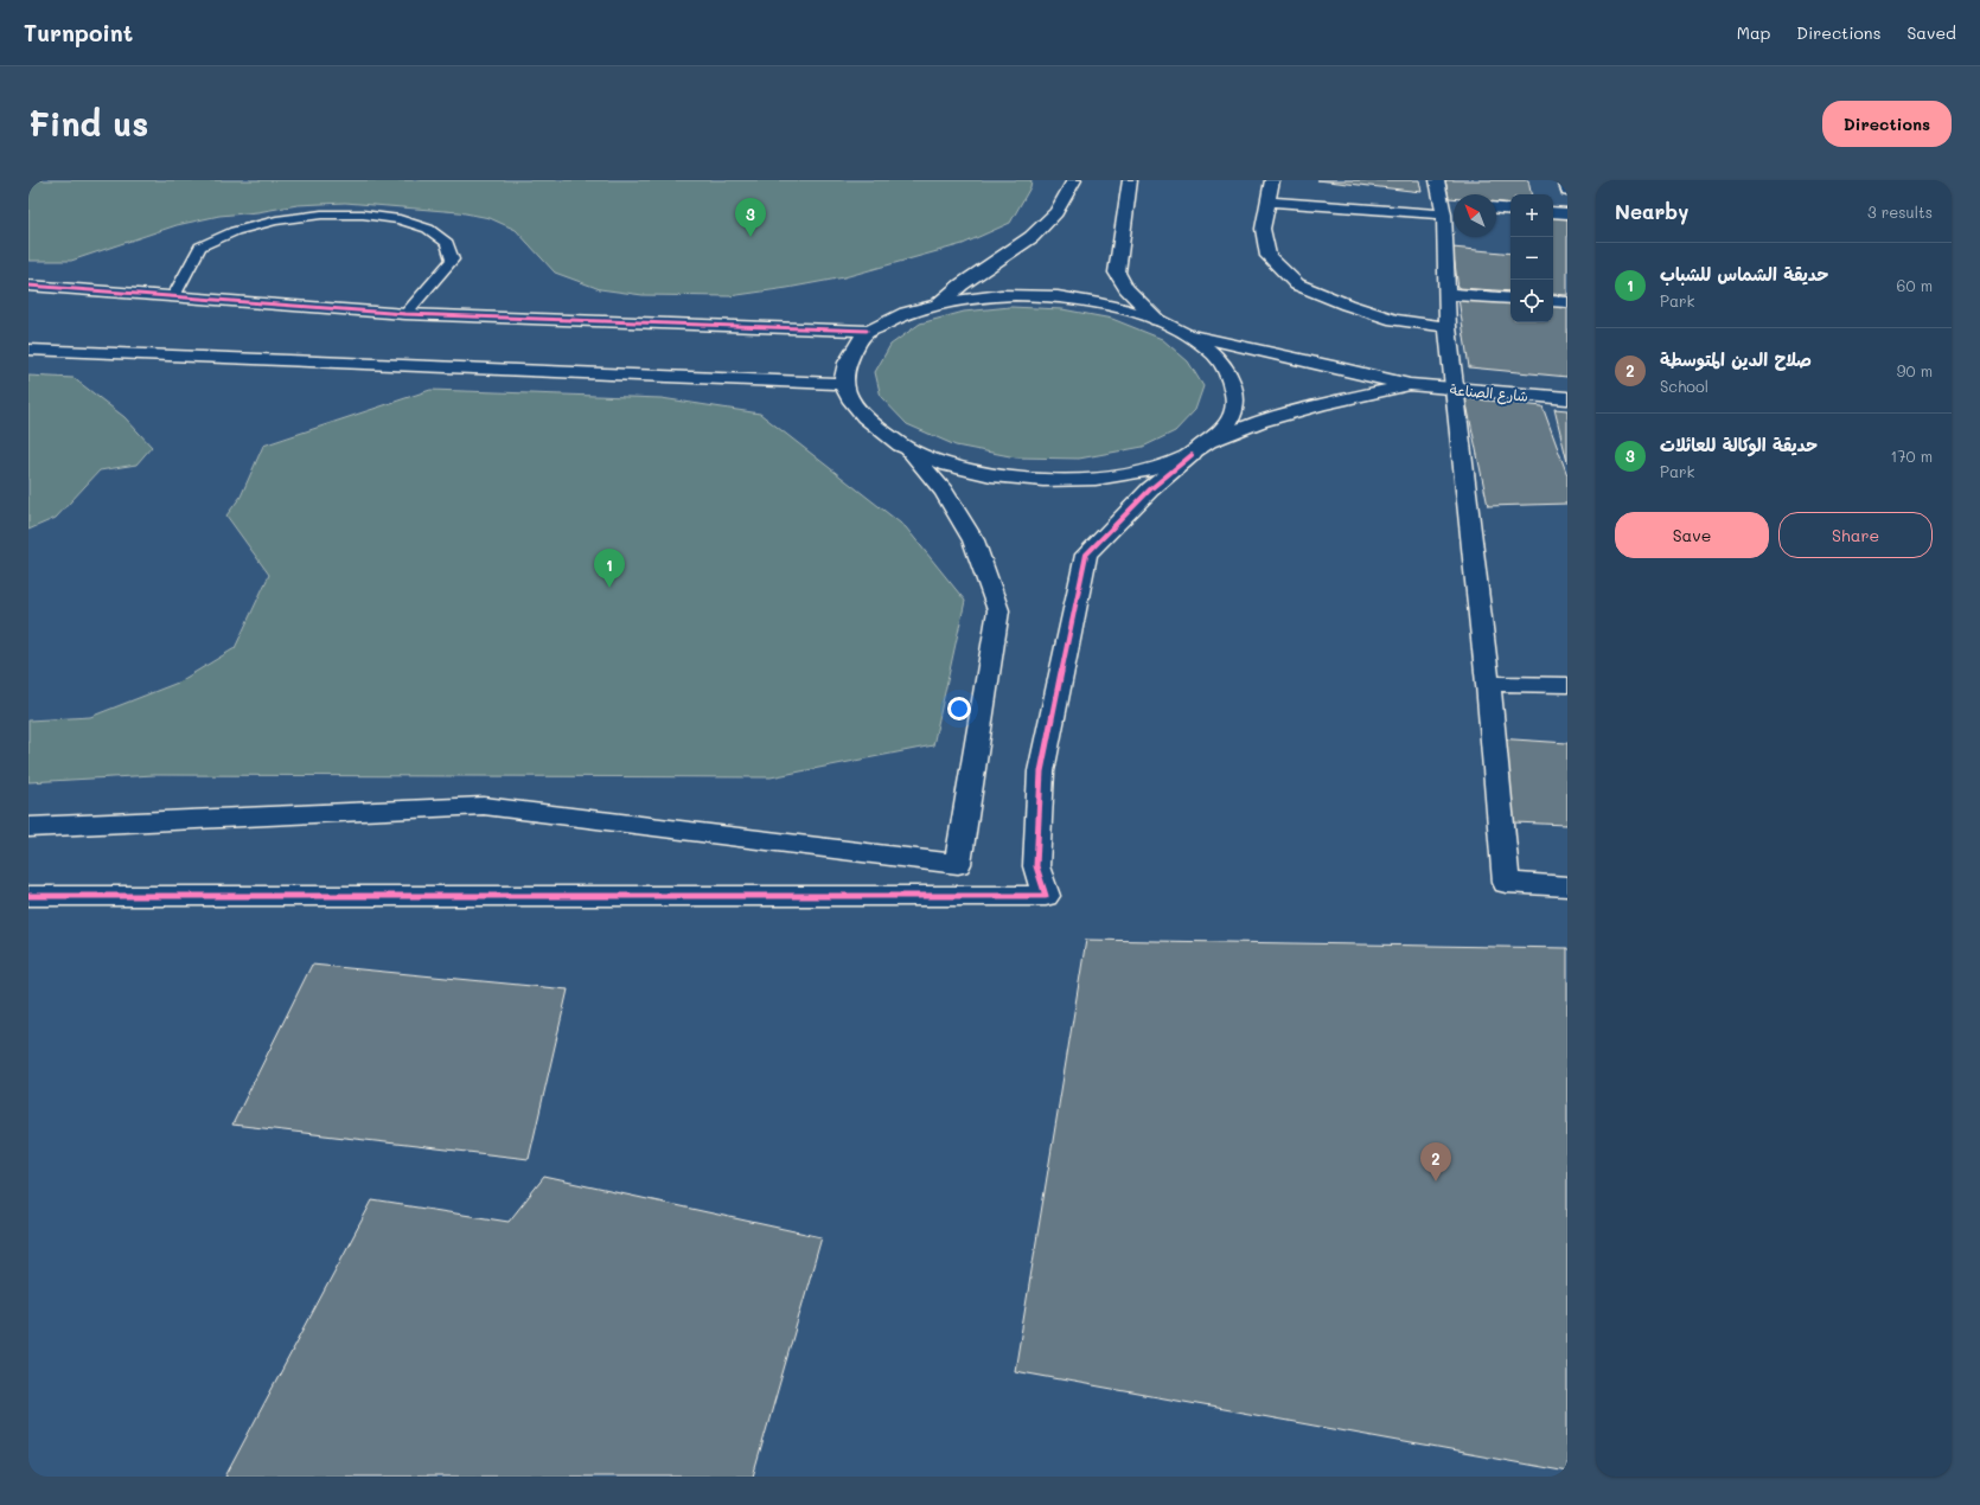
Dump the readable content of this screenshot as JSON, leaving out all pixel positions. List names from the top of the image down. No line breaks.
{"streets":{"street":["شارع الصناعة"]},"north":"top left","page":{"header":"Turnpoint","nav":["Map","Directions","Saved"],"buttons":["Directions",["Save","Share"]],"title":"Find us","heading":["Nearby","3 results"],"map_buttons":["+","−"],"pins":["3","1","2"],"list":[{"mark":"1","name":"حديقة الشماس للشباب","note":"Park","value":"60 m"},{"mark":"2","name":"صلاح الدين المتوسطة","note":"School","value":"90 m"},{"mark":"3","name":"حديقة الوكالة للعائلات","note":"Park","value":"170 m"}]}}
